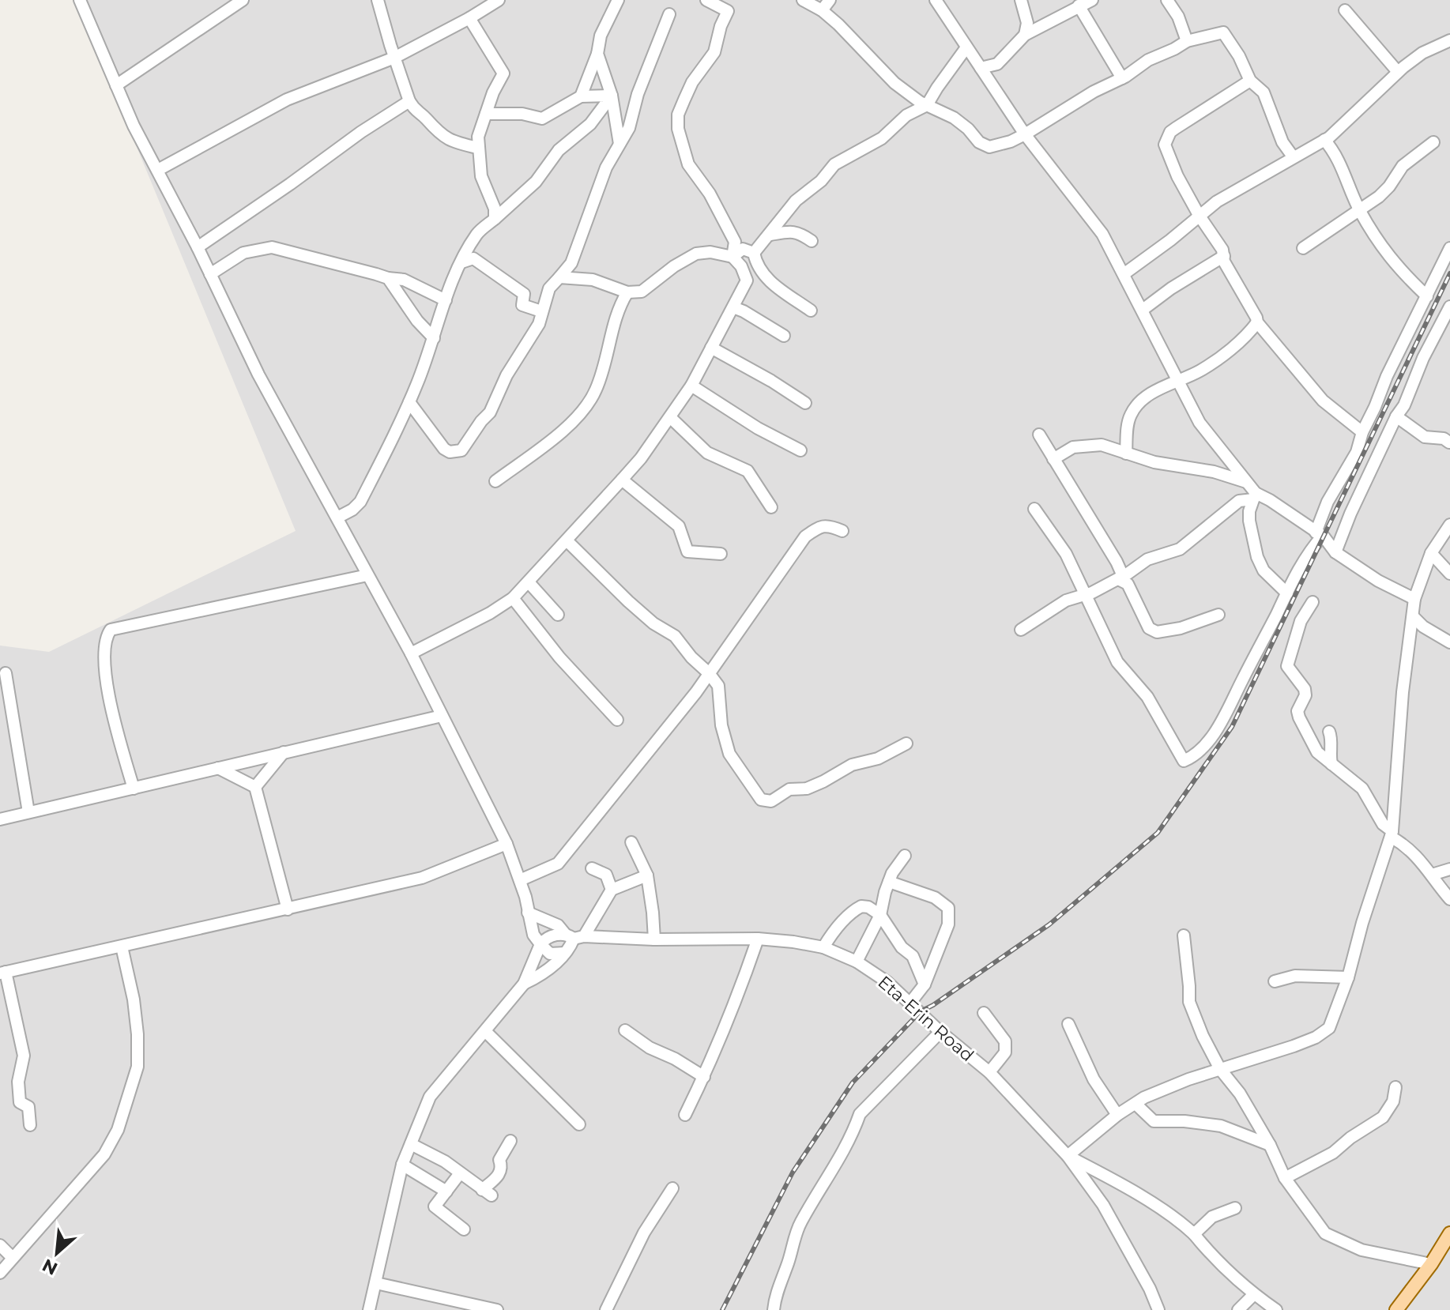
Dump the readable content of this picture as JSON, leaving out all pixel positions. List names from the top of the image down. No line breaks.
{"streets":{"street":["Eta-Erin Road"]},"north":"bottom left"}
